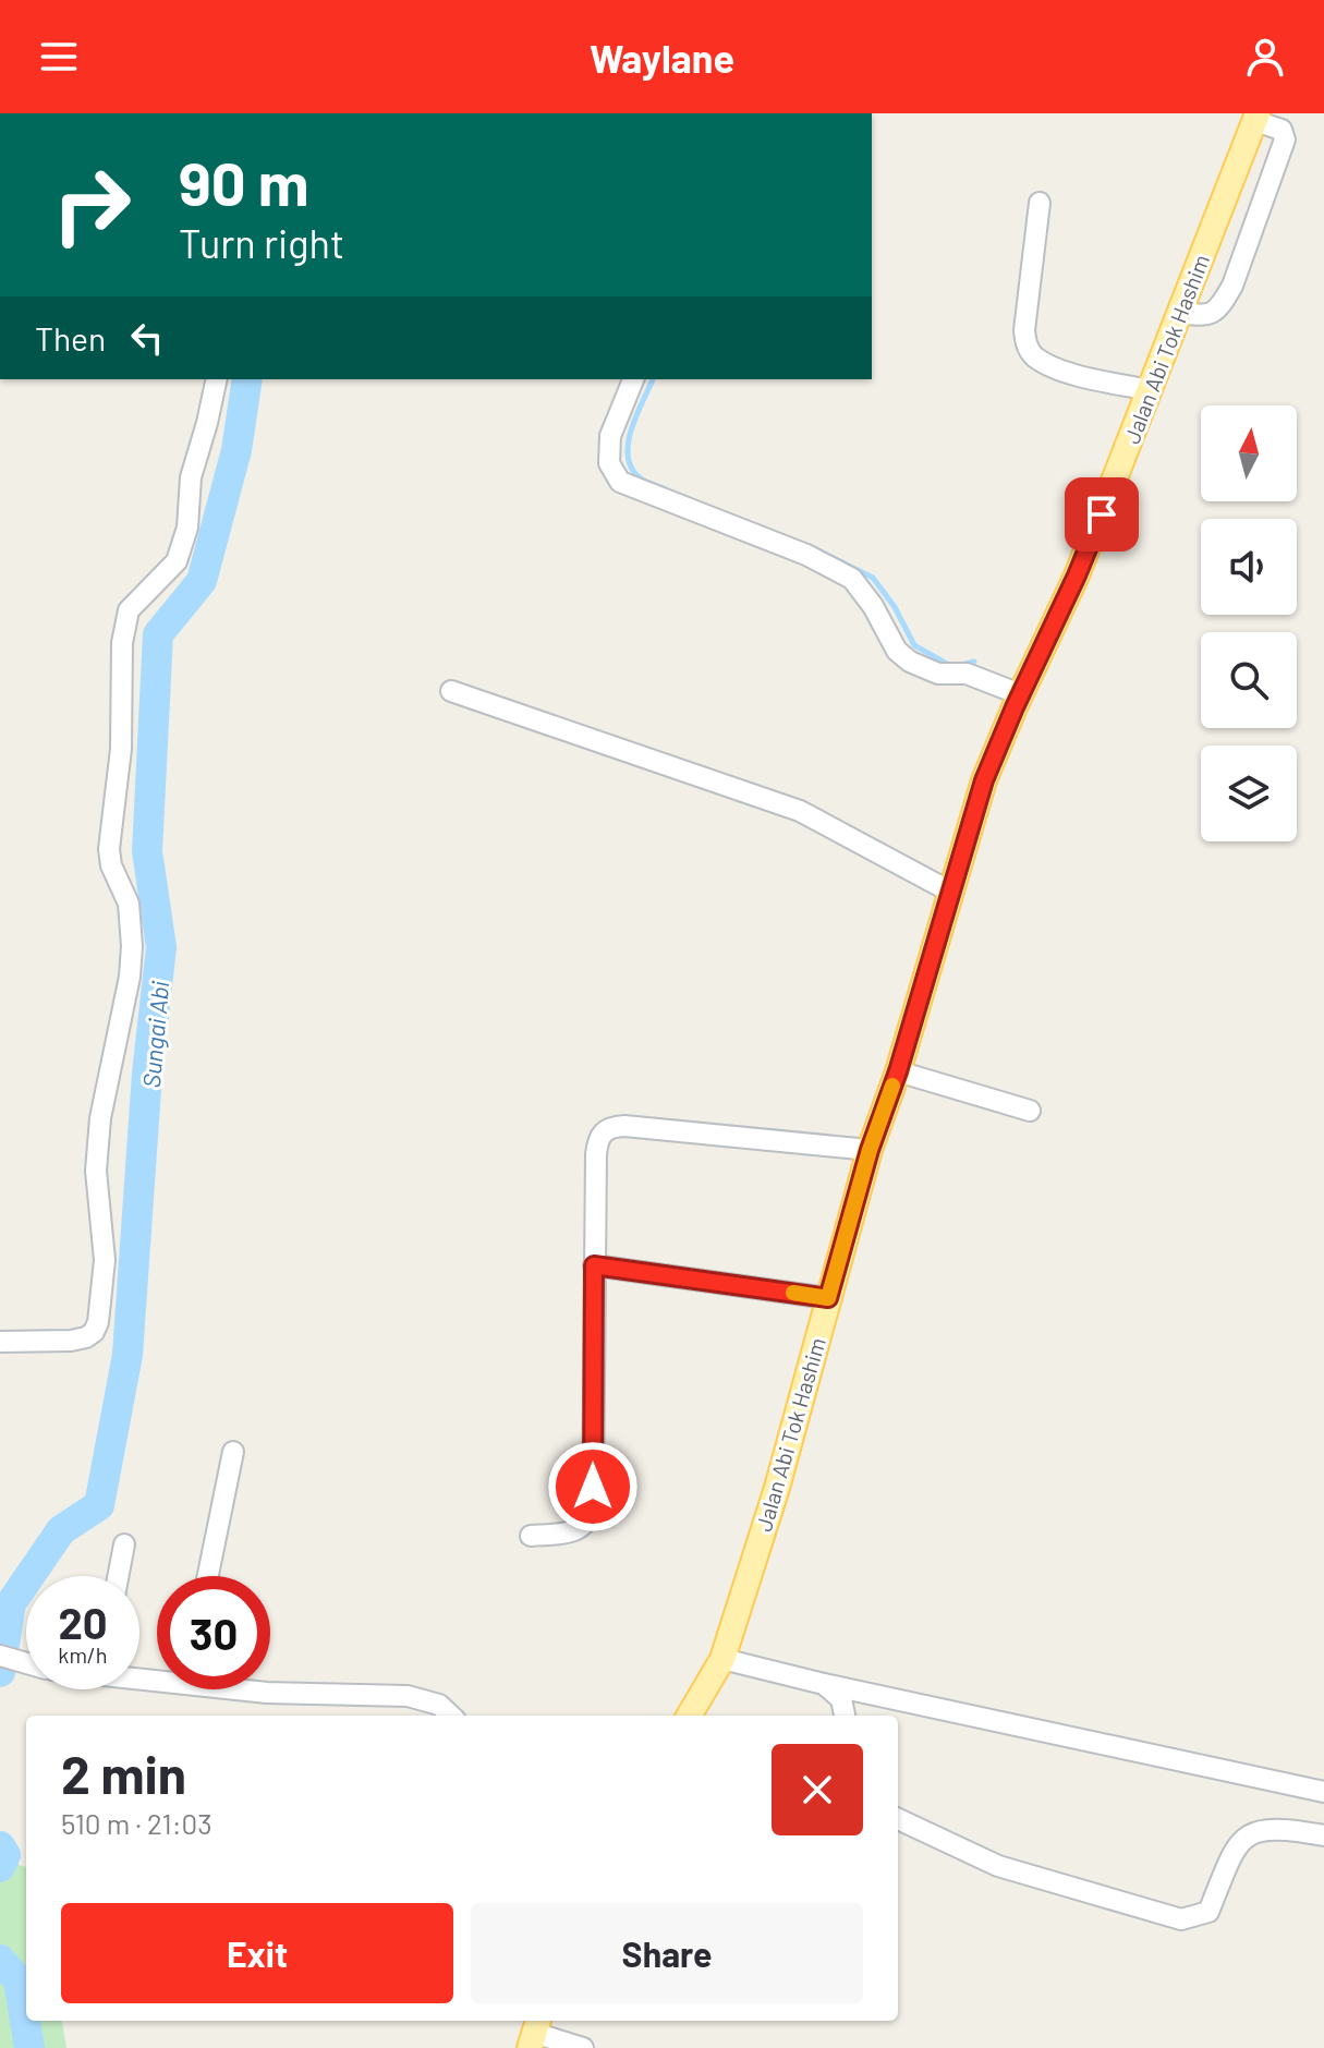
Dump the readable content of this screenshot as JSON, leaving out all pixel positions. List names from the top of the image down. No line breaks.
{"streets":{"main road":["Jalan Abi Tok Hashim"]},"water":["Sungai Abi"],"north":"top","page":{"header":"Waylane","turn":["90 m","Turn right"],"then":"Then","speed":"20 km/h","limit":"30","heading":["2 min","510 m · 21:03"],"buttons":["Exit","Share"]}}
